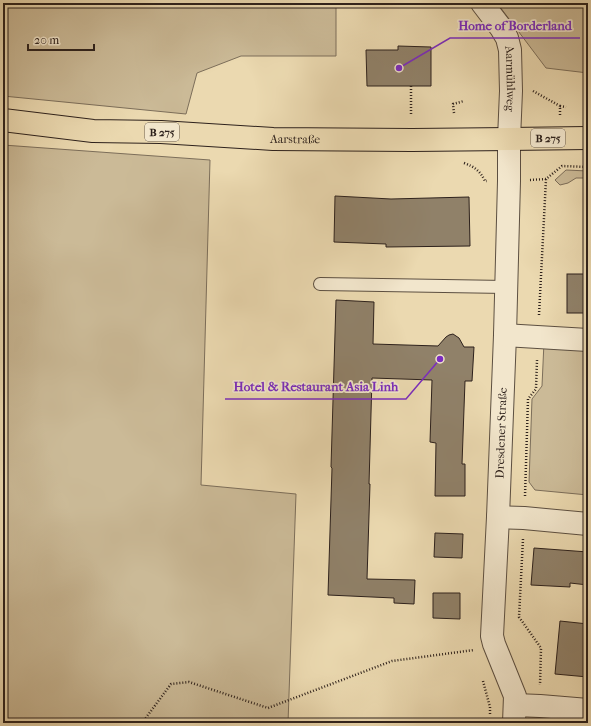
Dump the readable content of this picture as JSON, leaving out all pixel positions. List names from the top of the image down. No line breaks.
{"streets":{"main road":["B 275","Aarstraße"],"street":["Aarmühlweg","Dresdener Straße"]},"crossings":[["Aarmühlweg","Aarstraße"],["Aarmühlweg","Dresdener Straße"],["Aarstraße","Dresdener Straße"]],"places":["Home of Borderland","Hotel & Restaurant Asia Linh"],"scale_bar":"20 m"}
